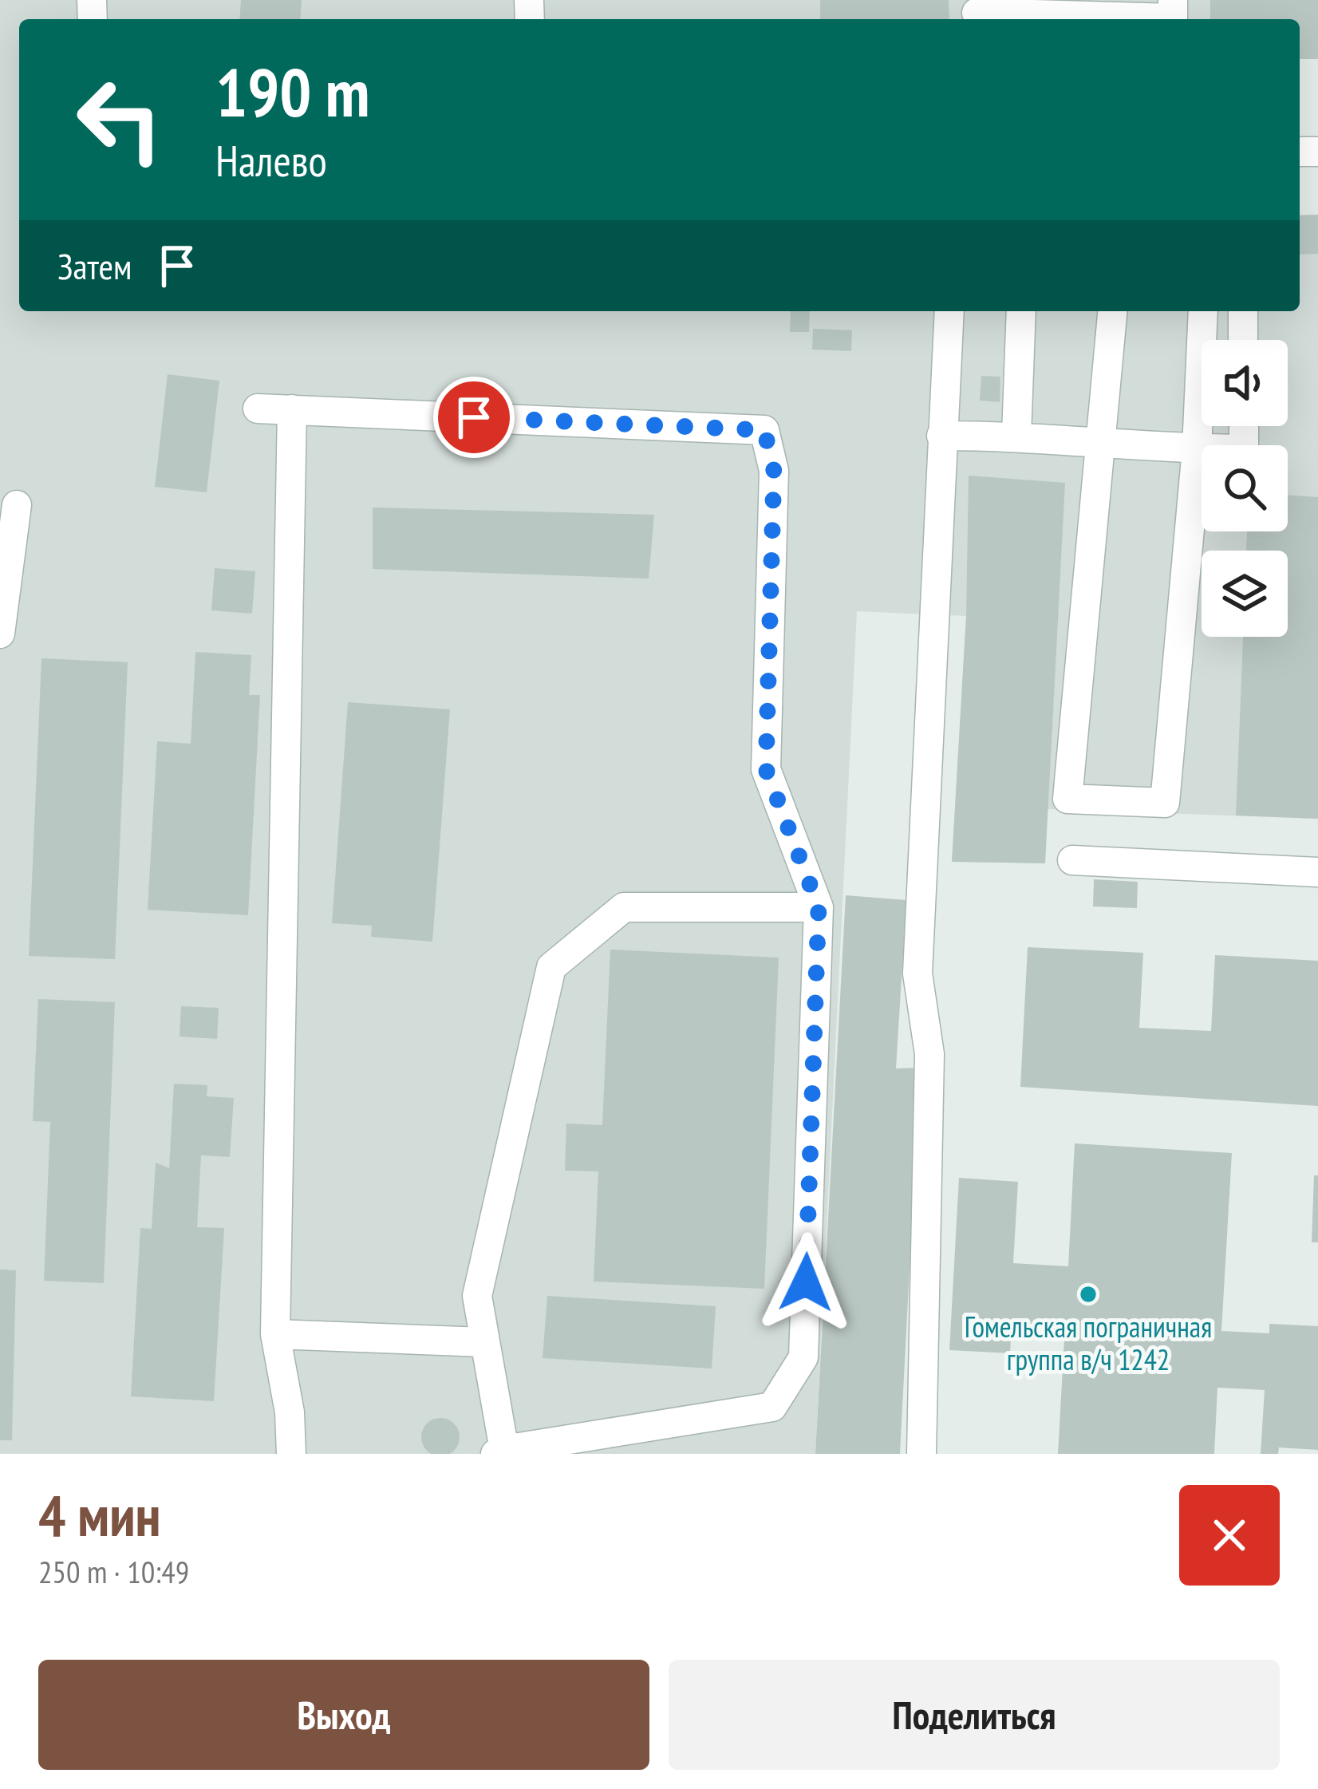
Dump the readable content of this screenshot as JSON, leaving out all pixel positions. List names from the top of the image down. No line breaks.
{"places":["Гомельская пограничная группа в/ч 1242"],"page":{"turn":["190 m","Налево"],"then":"Затем","heading":["4 мин","250 m · 10:49"],"buttons":["Выход","Поделиться"]}}
